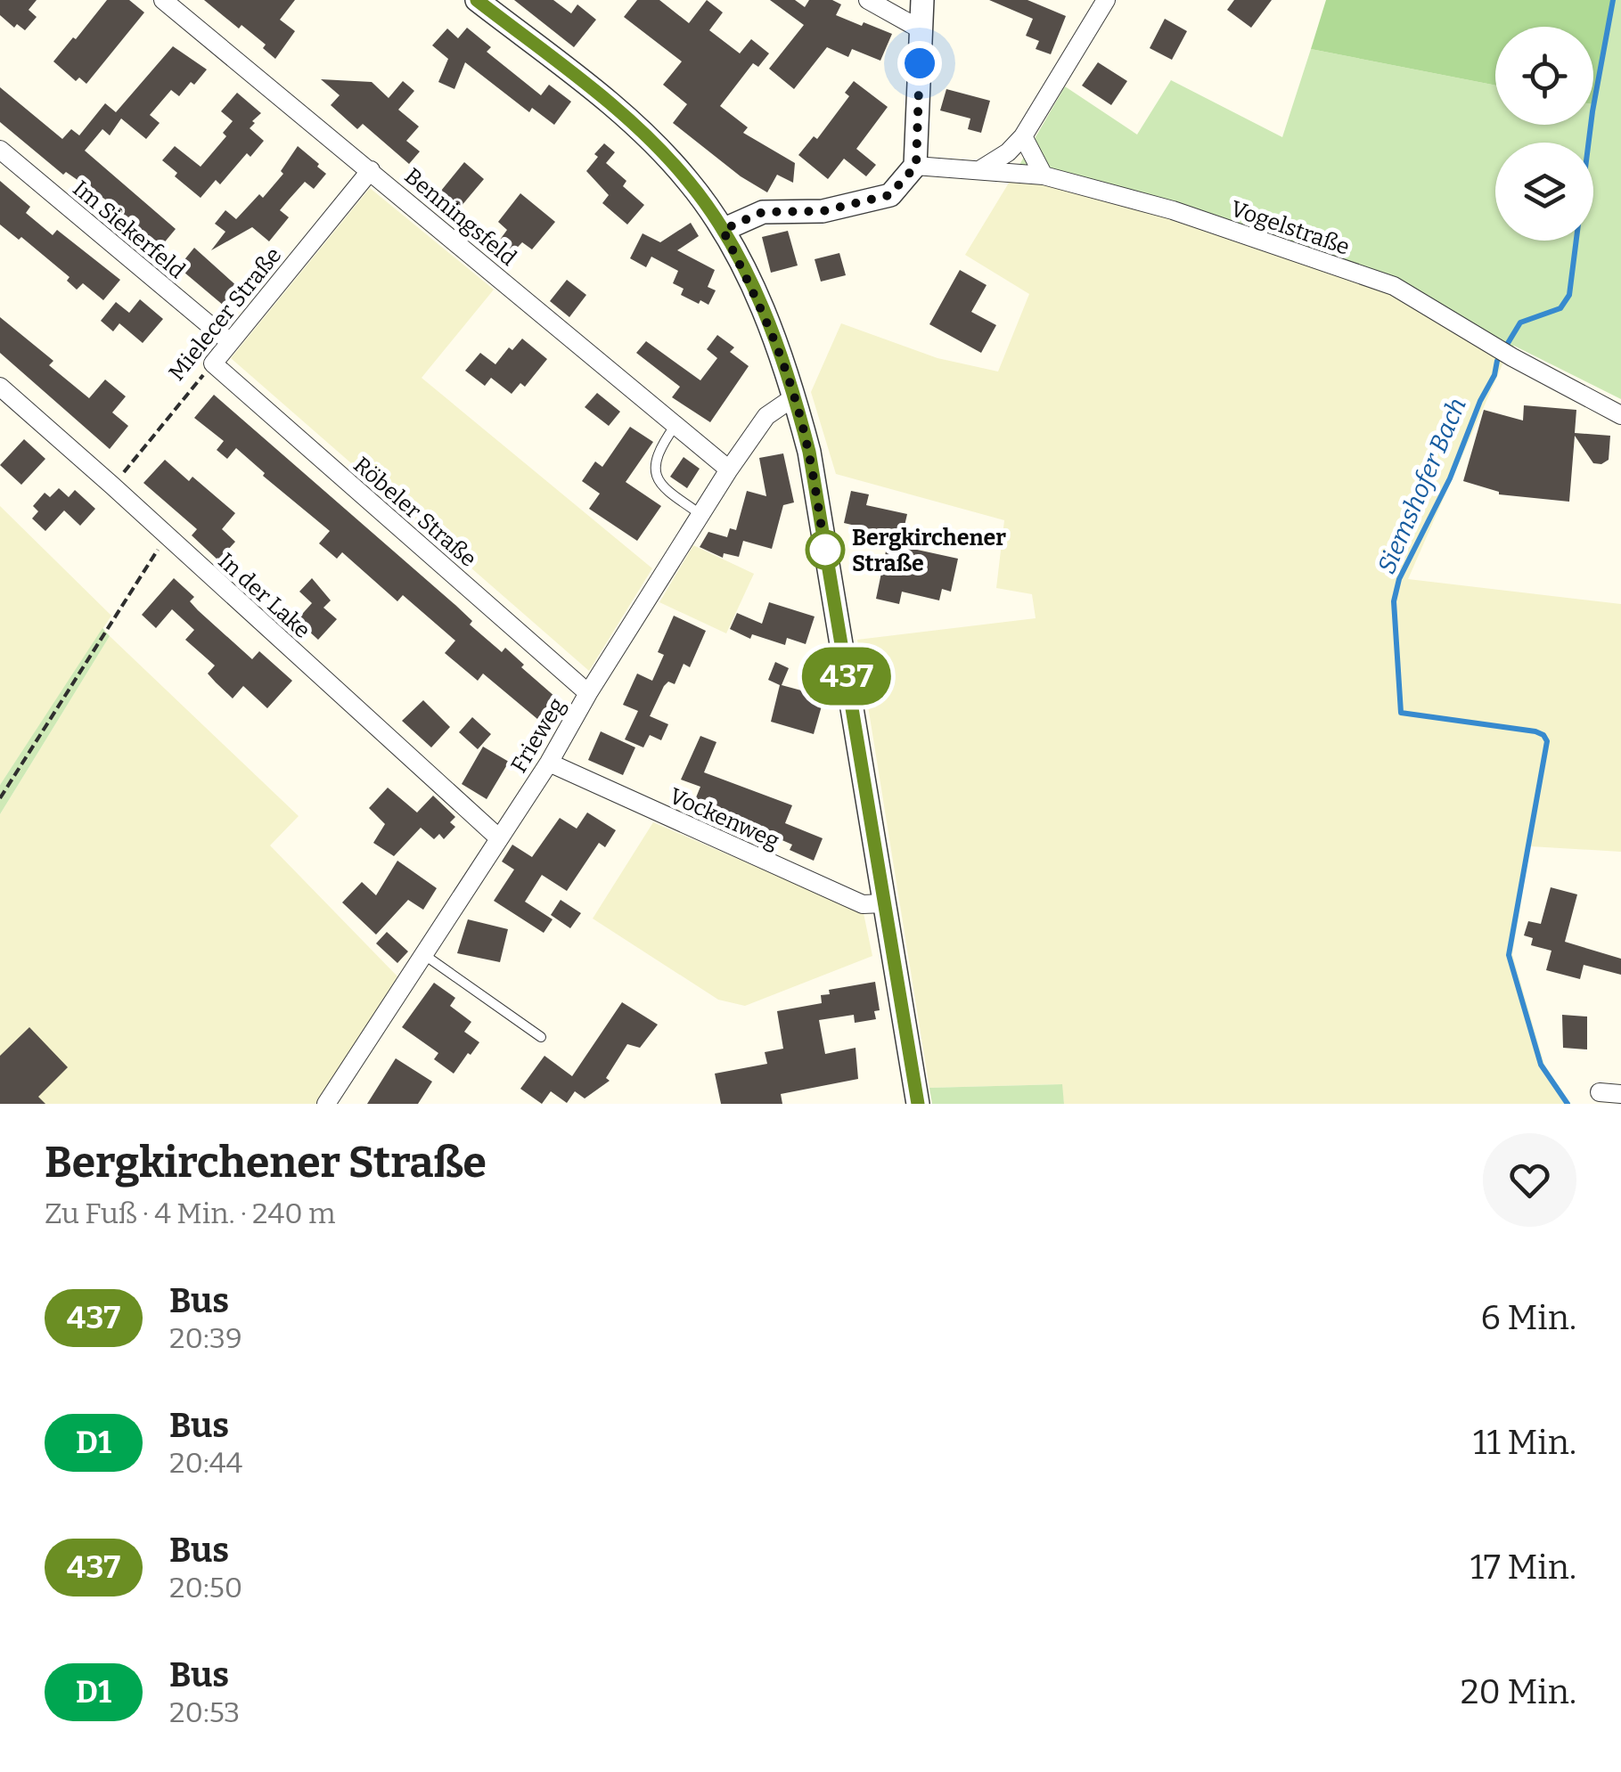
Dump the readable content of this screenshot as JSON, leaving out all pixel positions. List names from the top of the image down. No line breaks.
{"streets":{"street":["Benningsfeld","Vogelstraße","Im Siekerfeld","Mielecer Straße","Röbeler Straße","In der Lake","Frieweg","Vockenweg"]},"crossings":[["Benningsfeld","Mielecer Straße"],["Benningsfeld","Frieweg"],["Im Siekerfeld","Mielecer Straße"],["Mielecer Straße","Röbeler Straße"],["Mielecer Straße","In der Lake"],["Röbeler Straße","Frieweg"],["In der Lake","Frieweg"],["Frieweg","Vockenweg"]],"water":["Siemshofer Bach"],"places":["Bergkirchener Straße"],"lines":["bus line 437"],"page":{"on_map":"437","heading":["Bergkirchener Straße","Zu Fuß · 4 Min. · 240 m"],"list":[{"mark":"437","name":"Bus","note":"20:39","value":"6 Min."},{"mark":"D1","name":"Bus","note":"20:44","value":"11 Min."},{"mark":"437","name":"Bus","note":"20:50","value":"17 Min."},{"mark":"D1","name":"Bus","note":"20:53","value":"20 Min."}]}}
